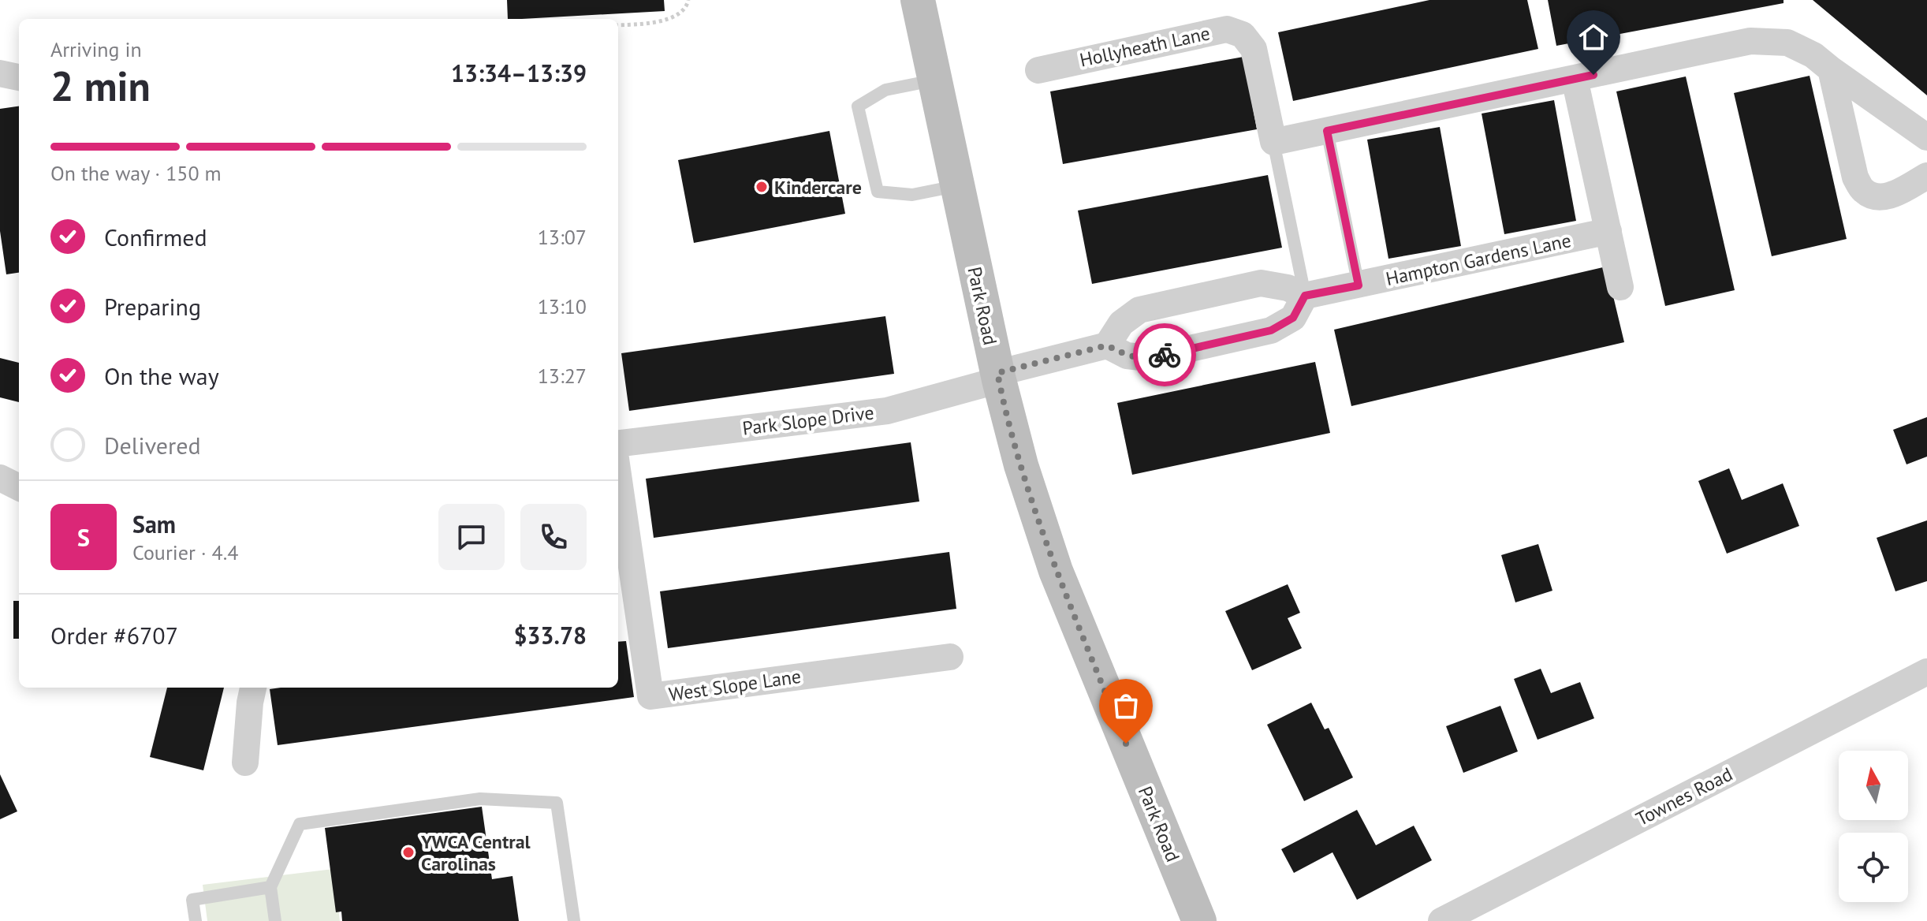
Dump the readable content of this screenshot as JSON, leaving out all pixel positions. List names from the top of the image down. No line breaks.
{"streets":{"main road":["Park Road"],"street":["Hollyheath Lane","Hampton Gardens Lane","Park Slope Drive","West Slope Lane","Townes Road"]},"crossings":[["Park Road","Park Slope Drive"]],"places":["Kindercare","YWCA Central Carolinas"],"north":"top","page":{"heading":["2 min","Arriving in","13:34–13:39"],"panel":["Sam","Courier · 4.4","Order #6707","$33.78"],"bar":"On the way · 150 m","list":[["Confirmed","13:07"],["Preparing","13:10"],["On the way","13:27"],"Delivered"],"round":"S"}}
